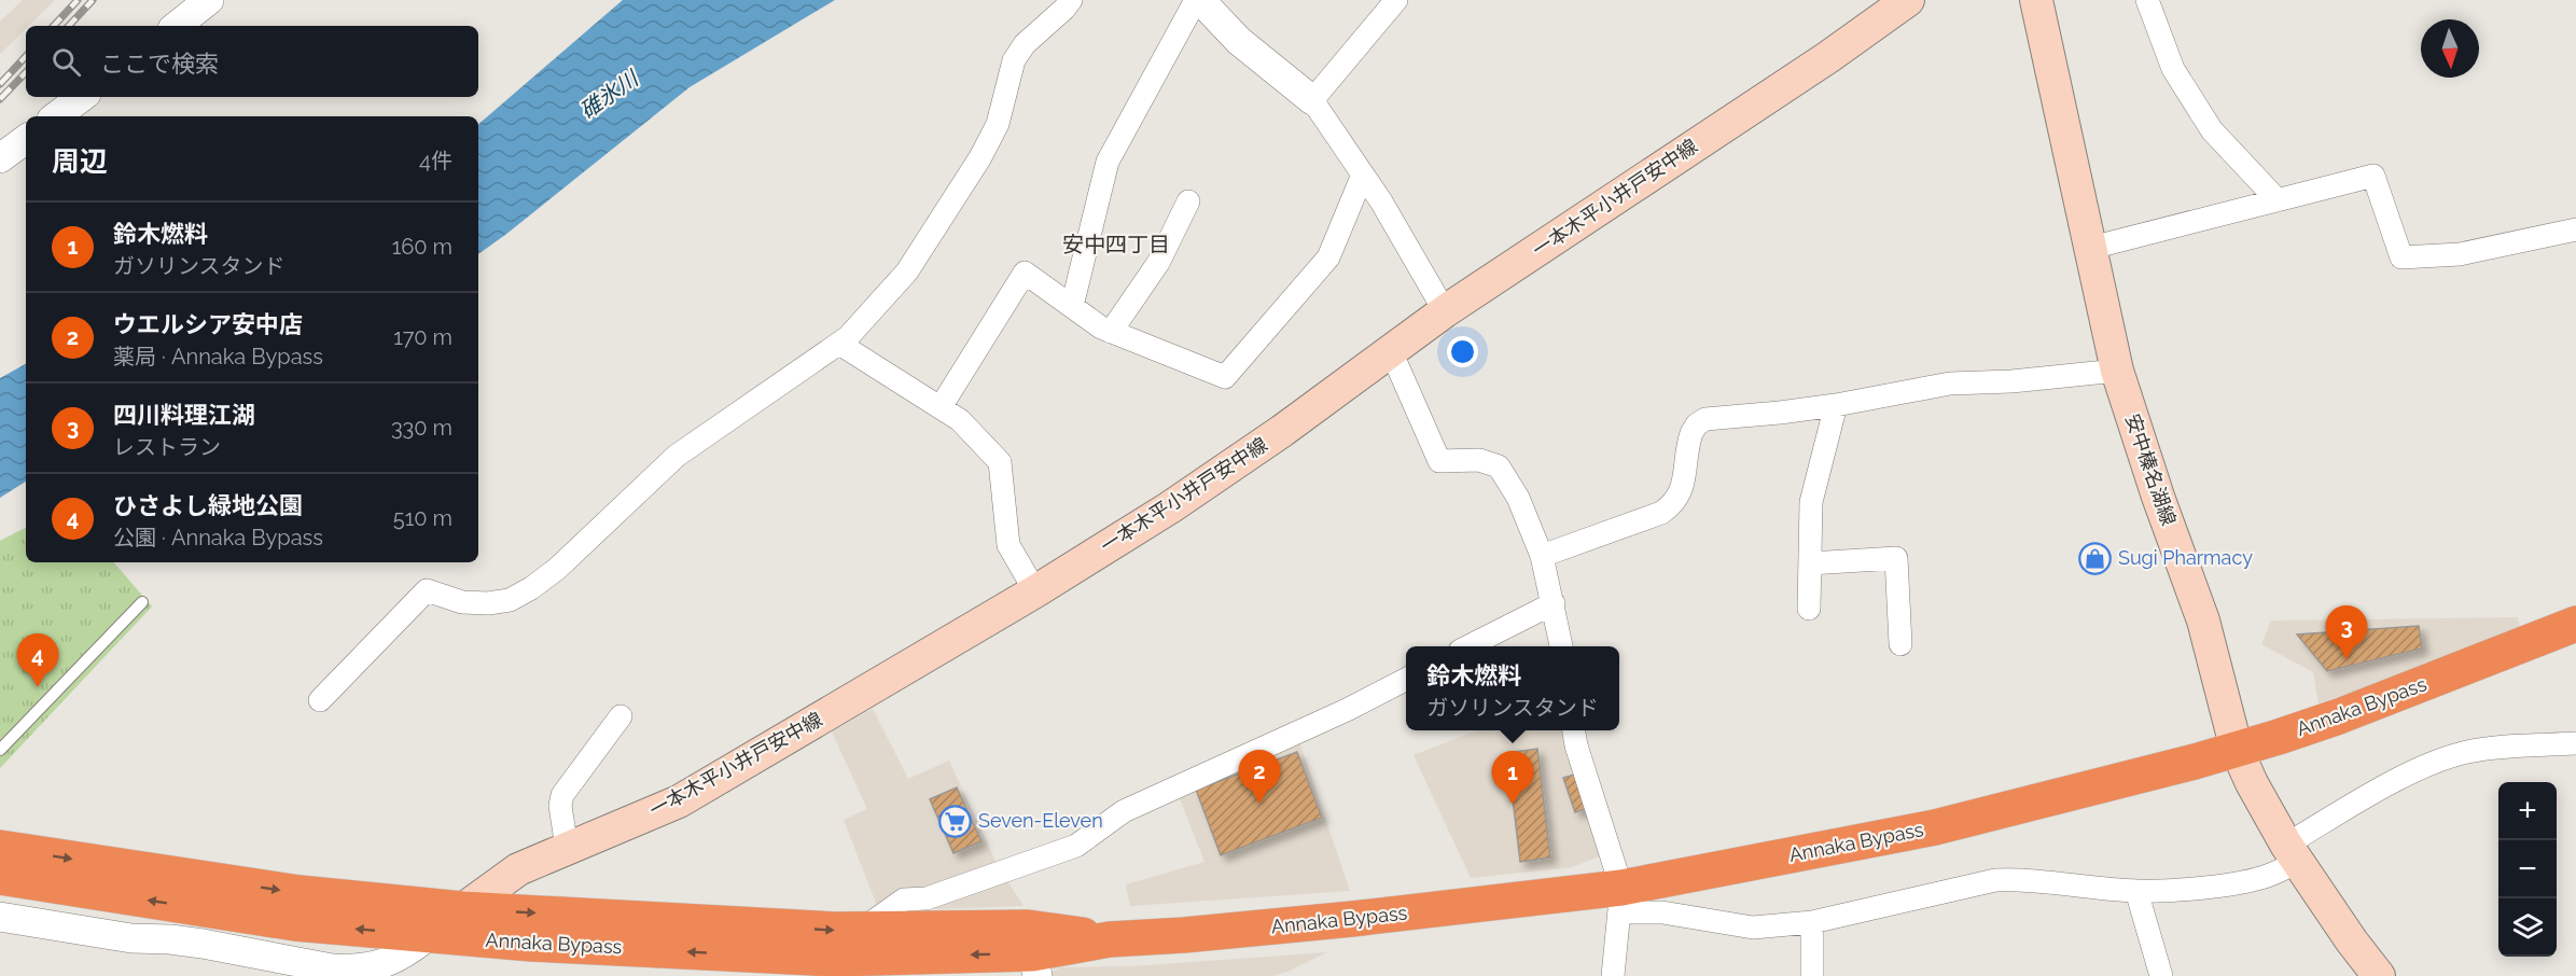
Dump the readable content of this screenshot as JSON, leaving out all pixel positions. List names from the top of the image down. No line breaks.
{"streets":{"highway":["Annaka Bypass"],"main road":["一本木平小井戸安中線","安中榛名湖線"]},"crossings":[["一本木平小井戸安中線","Annaka Bypass"],["安中榛名湖線","Annaka Bypass"]],"districts":["安中四丁目"],"water":["碓氷川"],"places":{"shop":["Sugi Pharmacy"],"supermarket":["Seven-Eleven"]},"north":"bottom","page":{"search":"ここで検索","heading":["周辺","4件"],"list":[{"mark":"1","name":"鈴木燃料","note":"ガソリンスタンド","value":"160 m"},{"mark":"2","name":"ウエルシア安中店","note":"薬局 · Annaka Bypass","value":"170 m"},{"mark":"3","name":"四川料理江湖","note":"レストラン","value":"330 m"},{"mark":"4","name":"ひさよし緑地公園","note":"公園 · Annaka Bypass","value":"510 m"}],"pins":["3","4","2","1"],"popup":["鈴木燃料","ガソリンスタンド"],"map_buttons":["+","−"]}}
